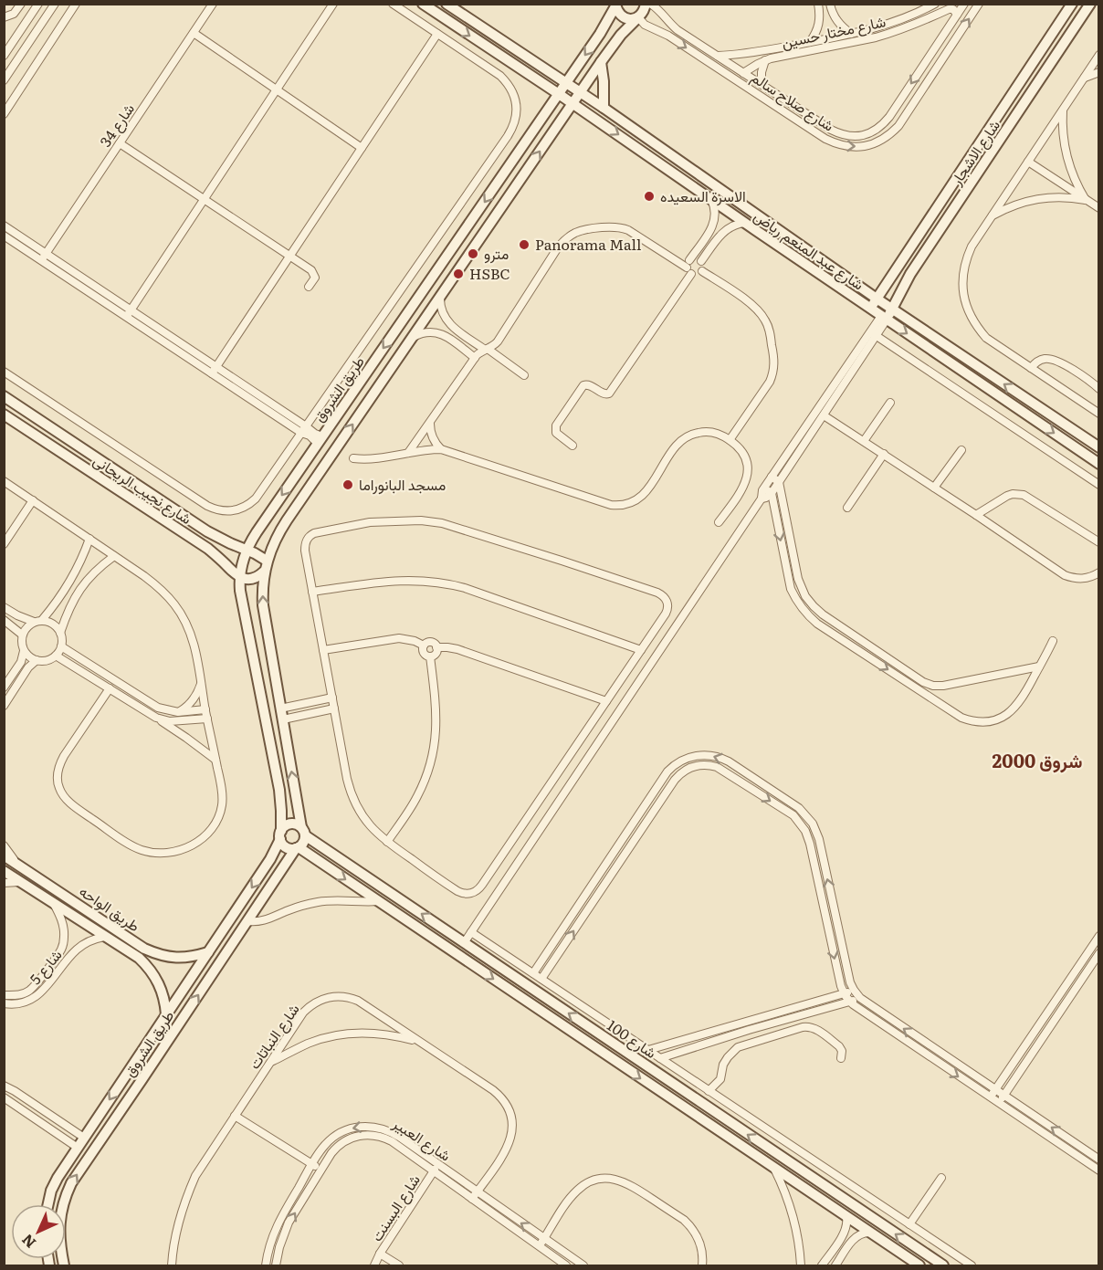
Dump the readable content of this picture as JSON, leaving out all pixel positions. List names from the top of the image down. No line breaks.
{"streets":{"street":["شارع مختار حسين","شارع صلاح سالم","شارع 34","شارع الاشجار","شارع عبد المنعم رياض","طريق الشروق","شارع نجيب الريحانى","طريق الواحه","شارع 5","شارع النباتات","شارع 100","شارع العبير","شارع البسنت"]},"crossings":[["شارع مختار حسين","شارع صلاح سالم"],["شارع صلاح سالم","طريق الشروق"],["شارع الاشجار","شارع عبد المنعم رياض"],["شارع عبد المنعم رياض","طريق الشروق"],["طريق الشروق","شارع نجيب الريحانى"],["طريق الشروق","طريق الواحه"],["طريق الشروق","شارع 100"],["طريق الواحه","شارع 5"],["شارع النباتات","شارع العبير"],["شارع العبير","شارع البسنت"]],"districts":["شروق 2000"],"places":["الاسرة السعيده","Panorama Mall","مترو","HSBC","مسجد البانوراما"],"north":"bottom left"}
